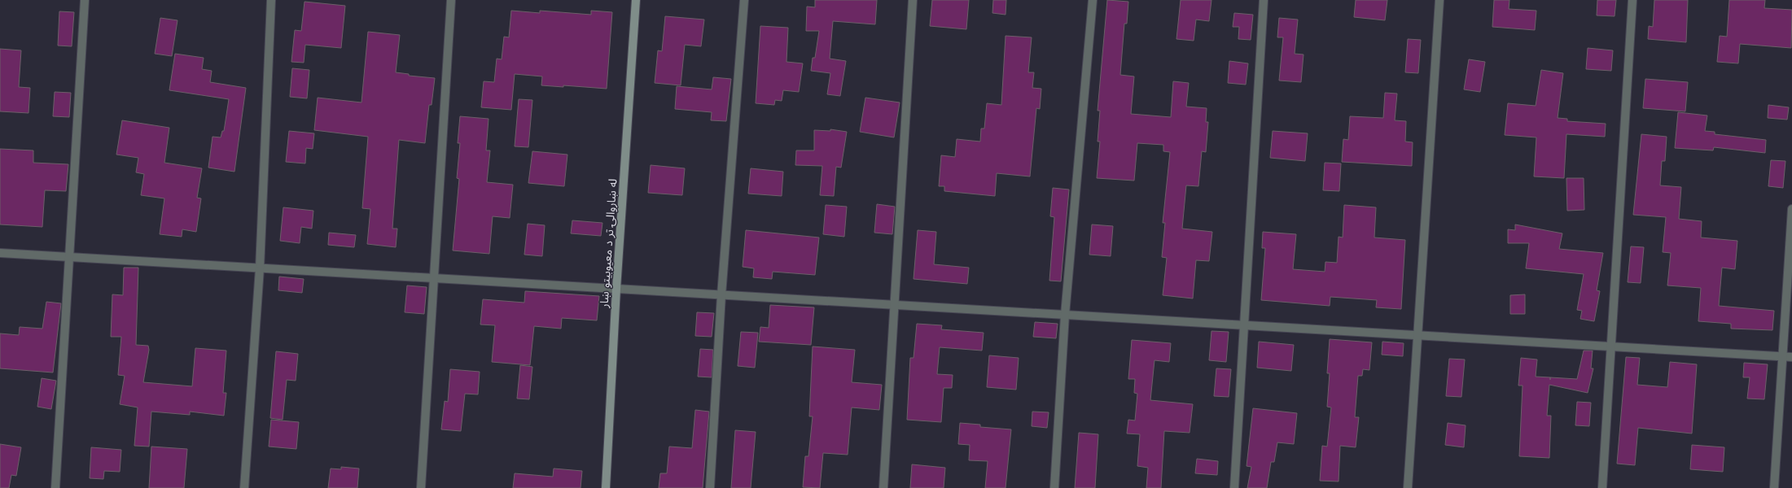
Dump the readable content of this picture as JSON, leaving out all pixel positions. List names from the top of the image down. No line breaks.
{"streets":{"street":["له ښاروالۍ تر د معیوبیتو ښار"]}}
